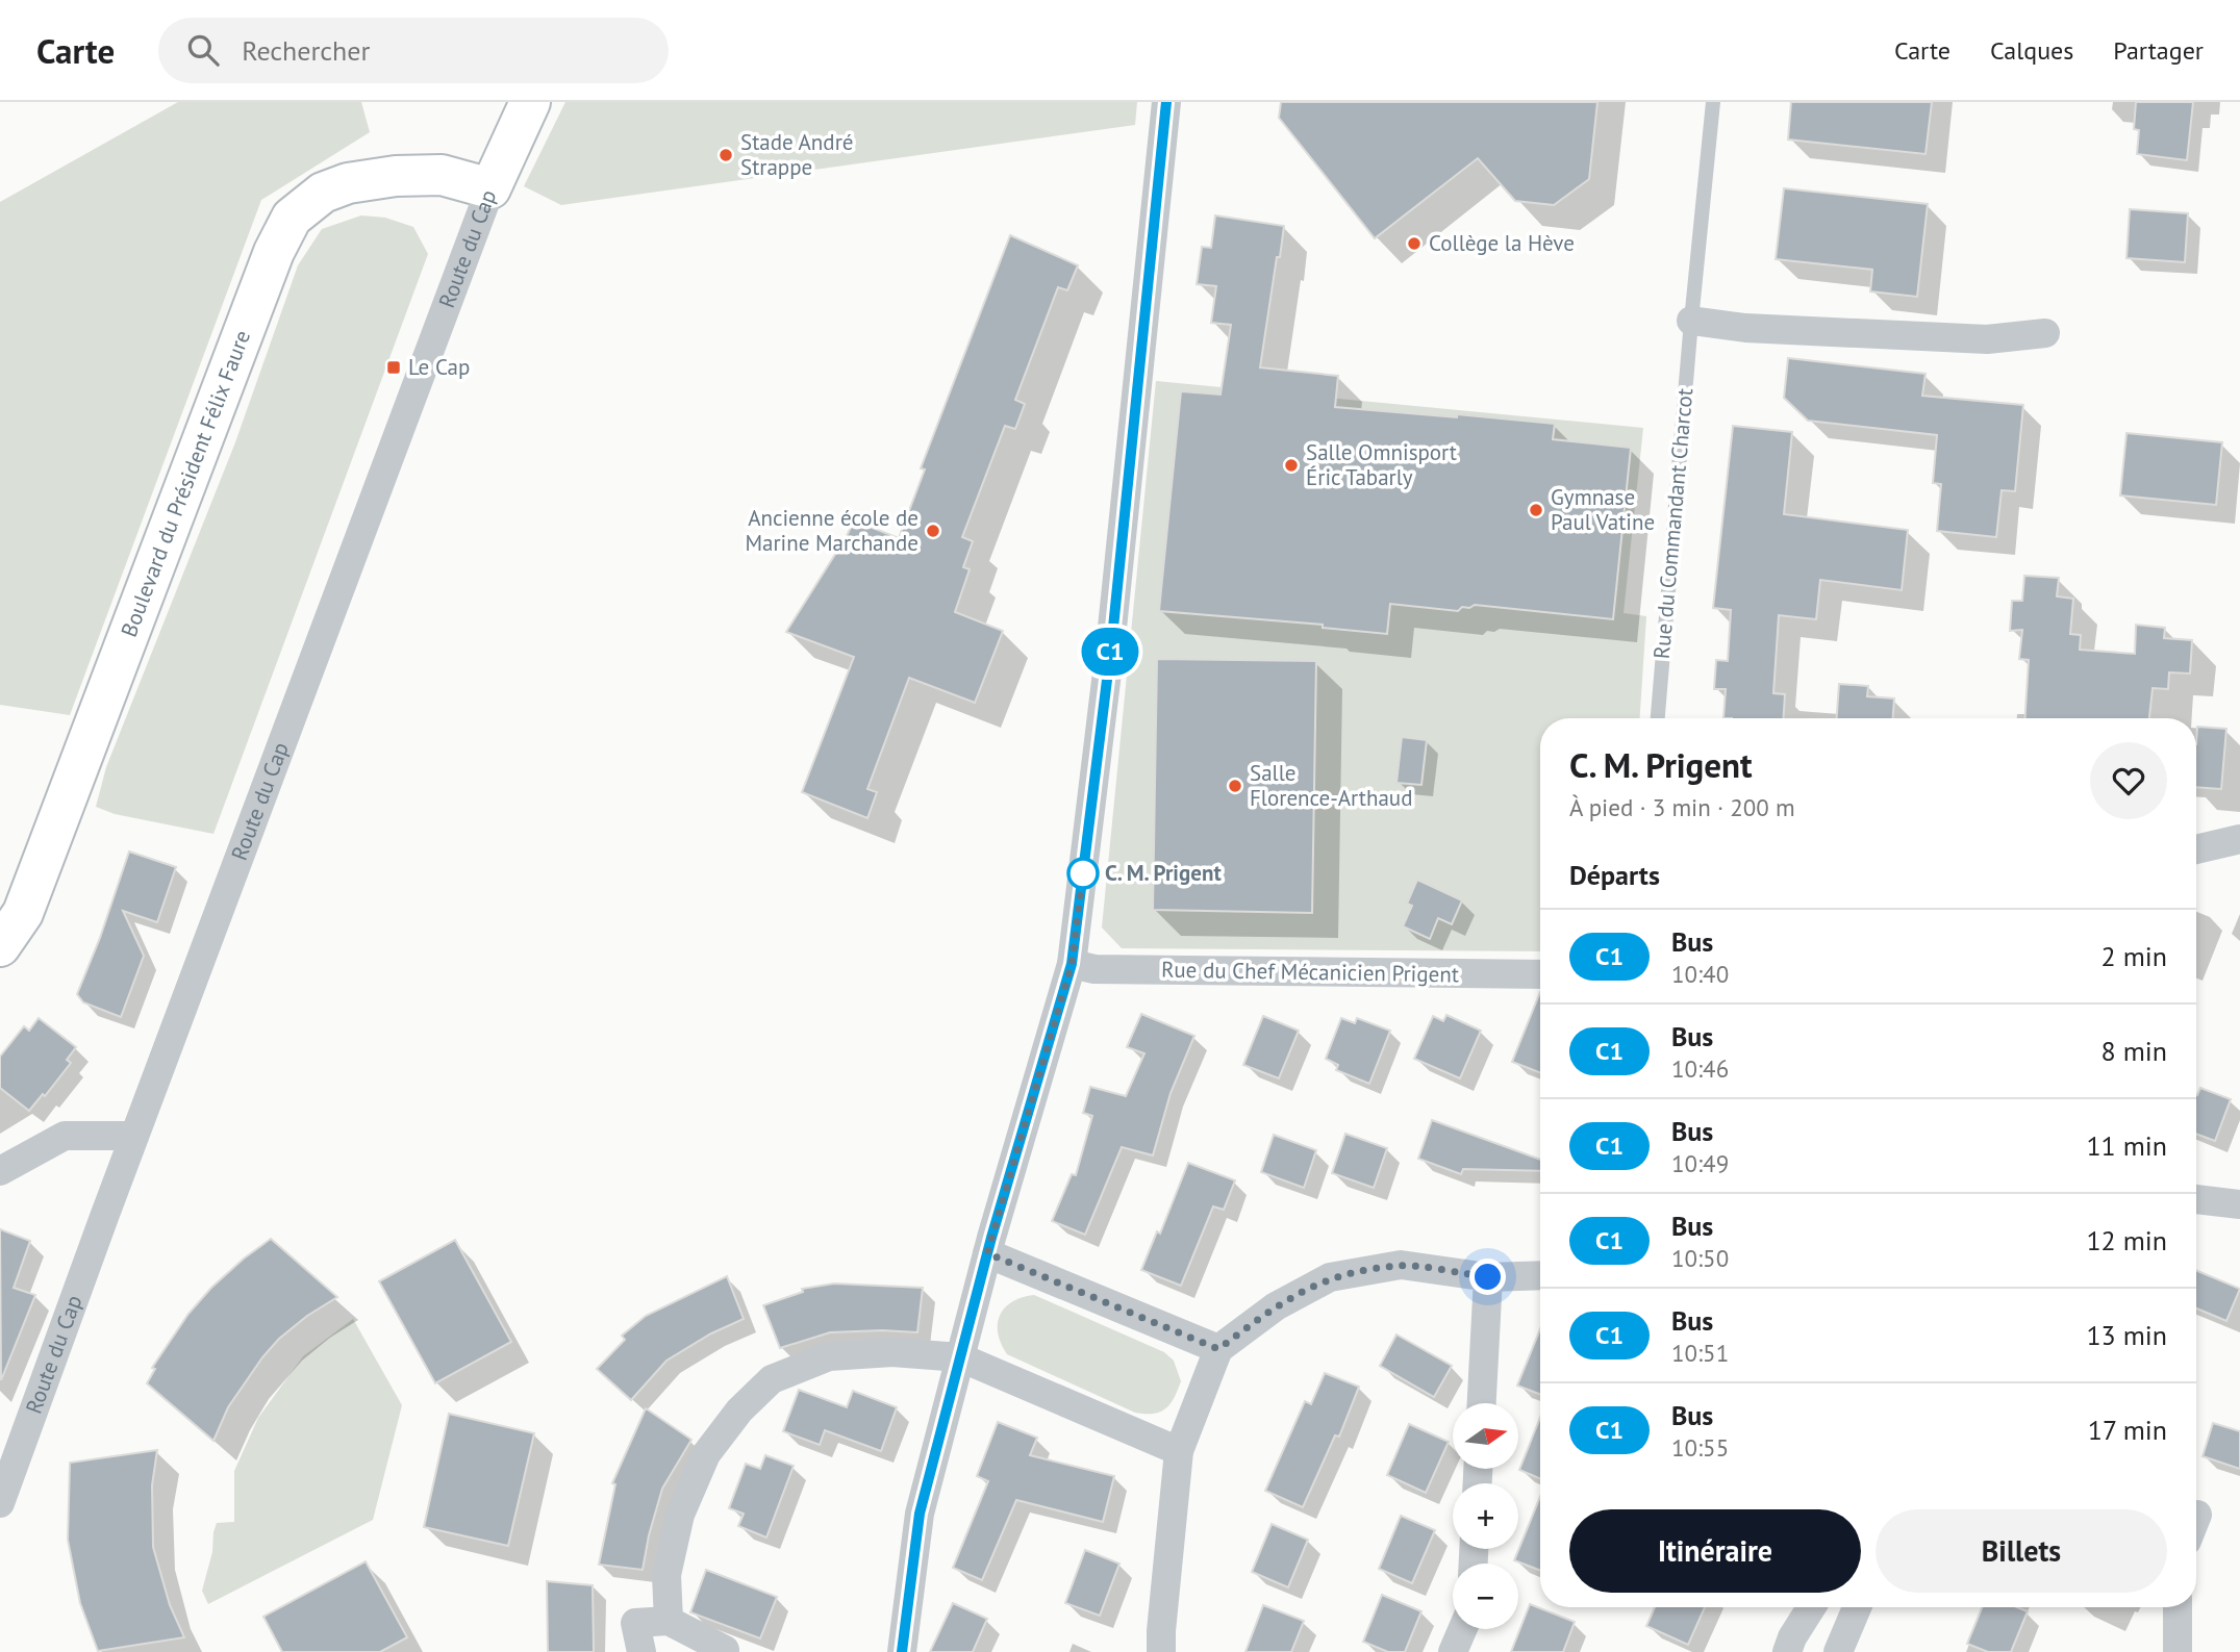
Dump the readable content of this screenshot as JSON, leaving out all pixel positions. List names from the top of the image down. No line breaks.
{"streets":{"street":["Route du Cap","Boulevard du Président Félix Faure","Rue du Chef Mécanicien Prigent"],"lane":["Rue du Commandant Charcot"]},"crossings":[["Route du Cap","Boulevard du Président Félix Faure"]],"places":{"other":["Stade André Strappe","Collège la Hève","Salle Omnisport Éric Tabarly","Gymnase Paul Vatine","Ancienne école de Marine Marchande","Salle Florence-Arthaud","C. M. Prigent"],"transit":["Le Cap"]},"lines":["bus line C1"],"north":"right","page":{"header":"Carte","search":"Rechercher","nav":["Carte","Calques","Partager"],"on_map":"C1","heading":[["C. M. Prigent","À pied · 3 min · 200 m"],"Départs"],"list":[{"mark":"C1","name":"Bus","note":"10:40","value":"2 min"},{"mark":"C1","name":"Bus","note":"10:46","value":"8 min"},{"mark":"C1","name":"Bus","note":"10:49","value":"11 min"},{"mark":"C1","name":"Bus","note":"10:50","value":"12 min"},{"mark":"C1","name":"Bus","note":"10:51","value":"13 min"},{"mark":"C1","name":"Bus","note":"10:55","value":"17 min"}],"map_buttons":["+","−"],"buttons":["Itinéraire","Billets"]}}
